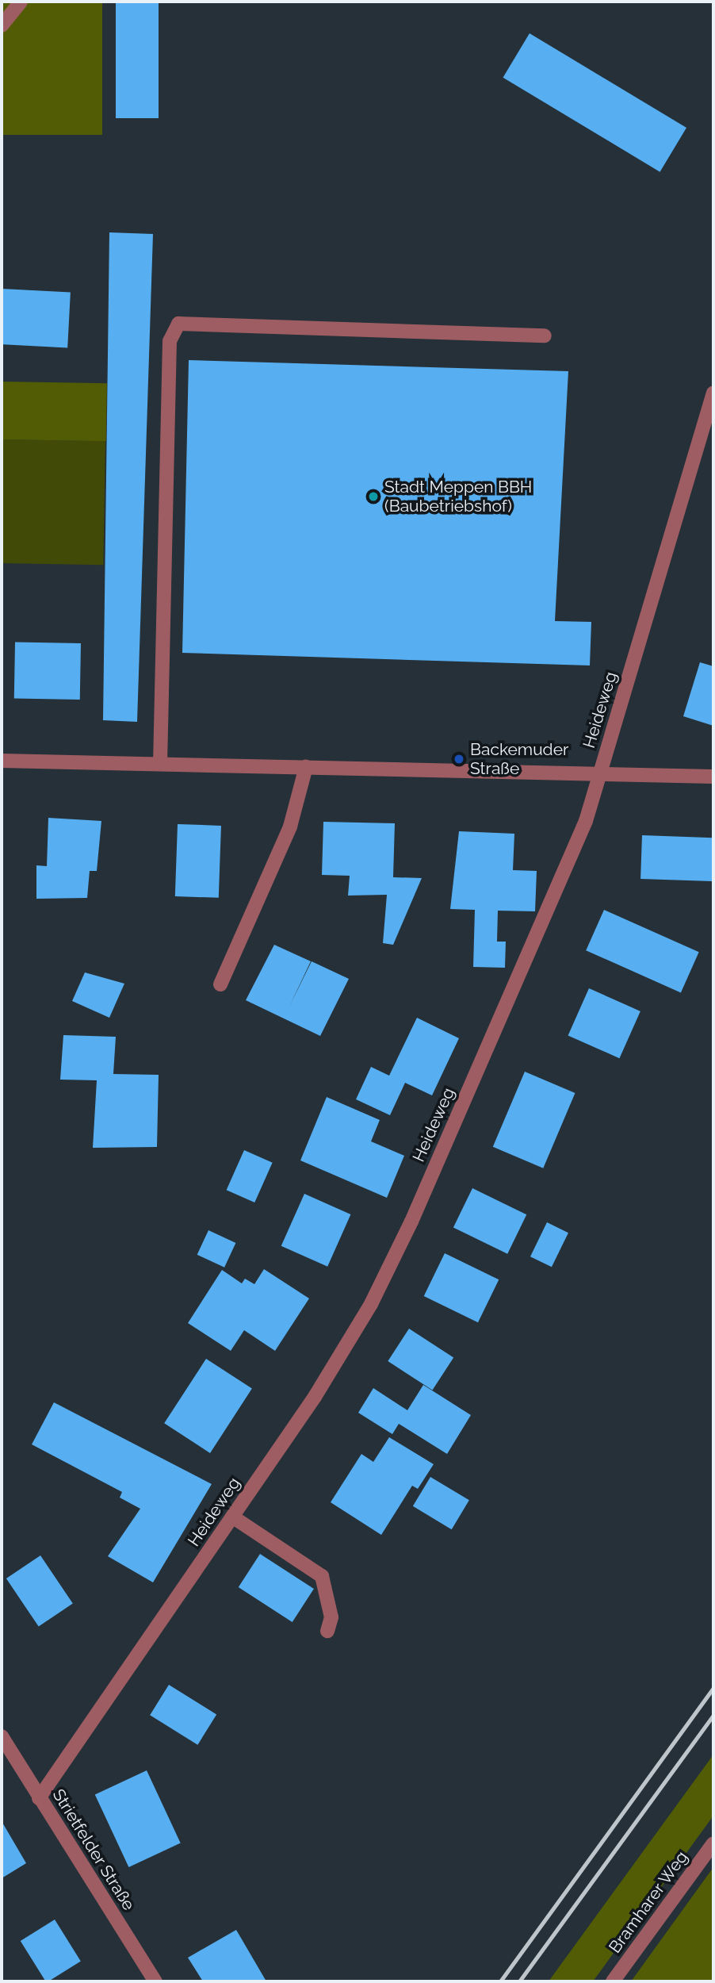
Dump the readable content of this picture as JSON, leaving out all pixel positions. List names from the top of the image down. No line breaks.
{"streets":{"street":["Heideweg","Strietfelder Straße","Bramharer Weg"]},"crossings":[["Heideweg","Strietfelder Straße"]],"places":["Stadt Meppen BBH (Baubetriebshof)","Backemuder Straße"]}
